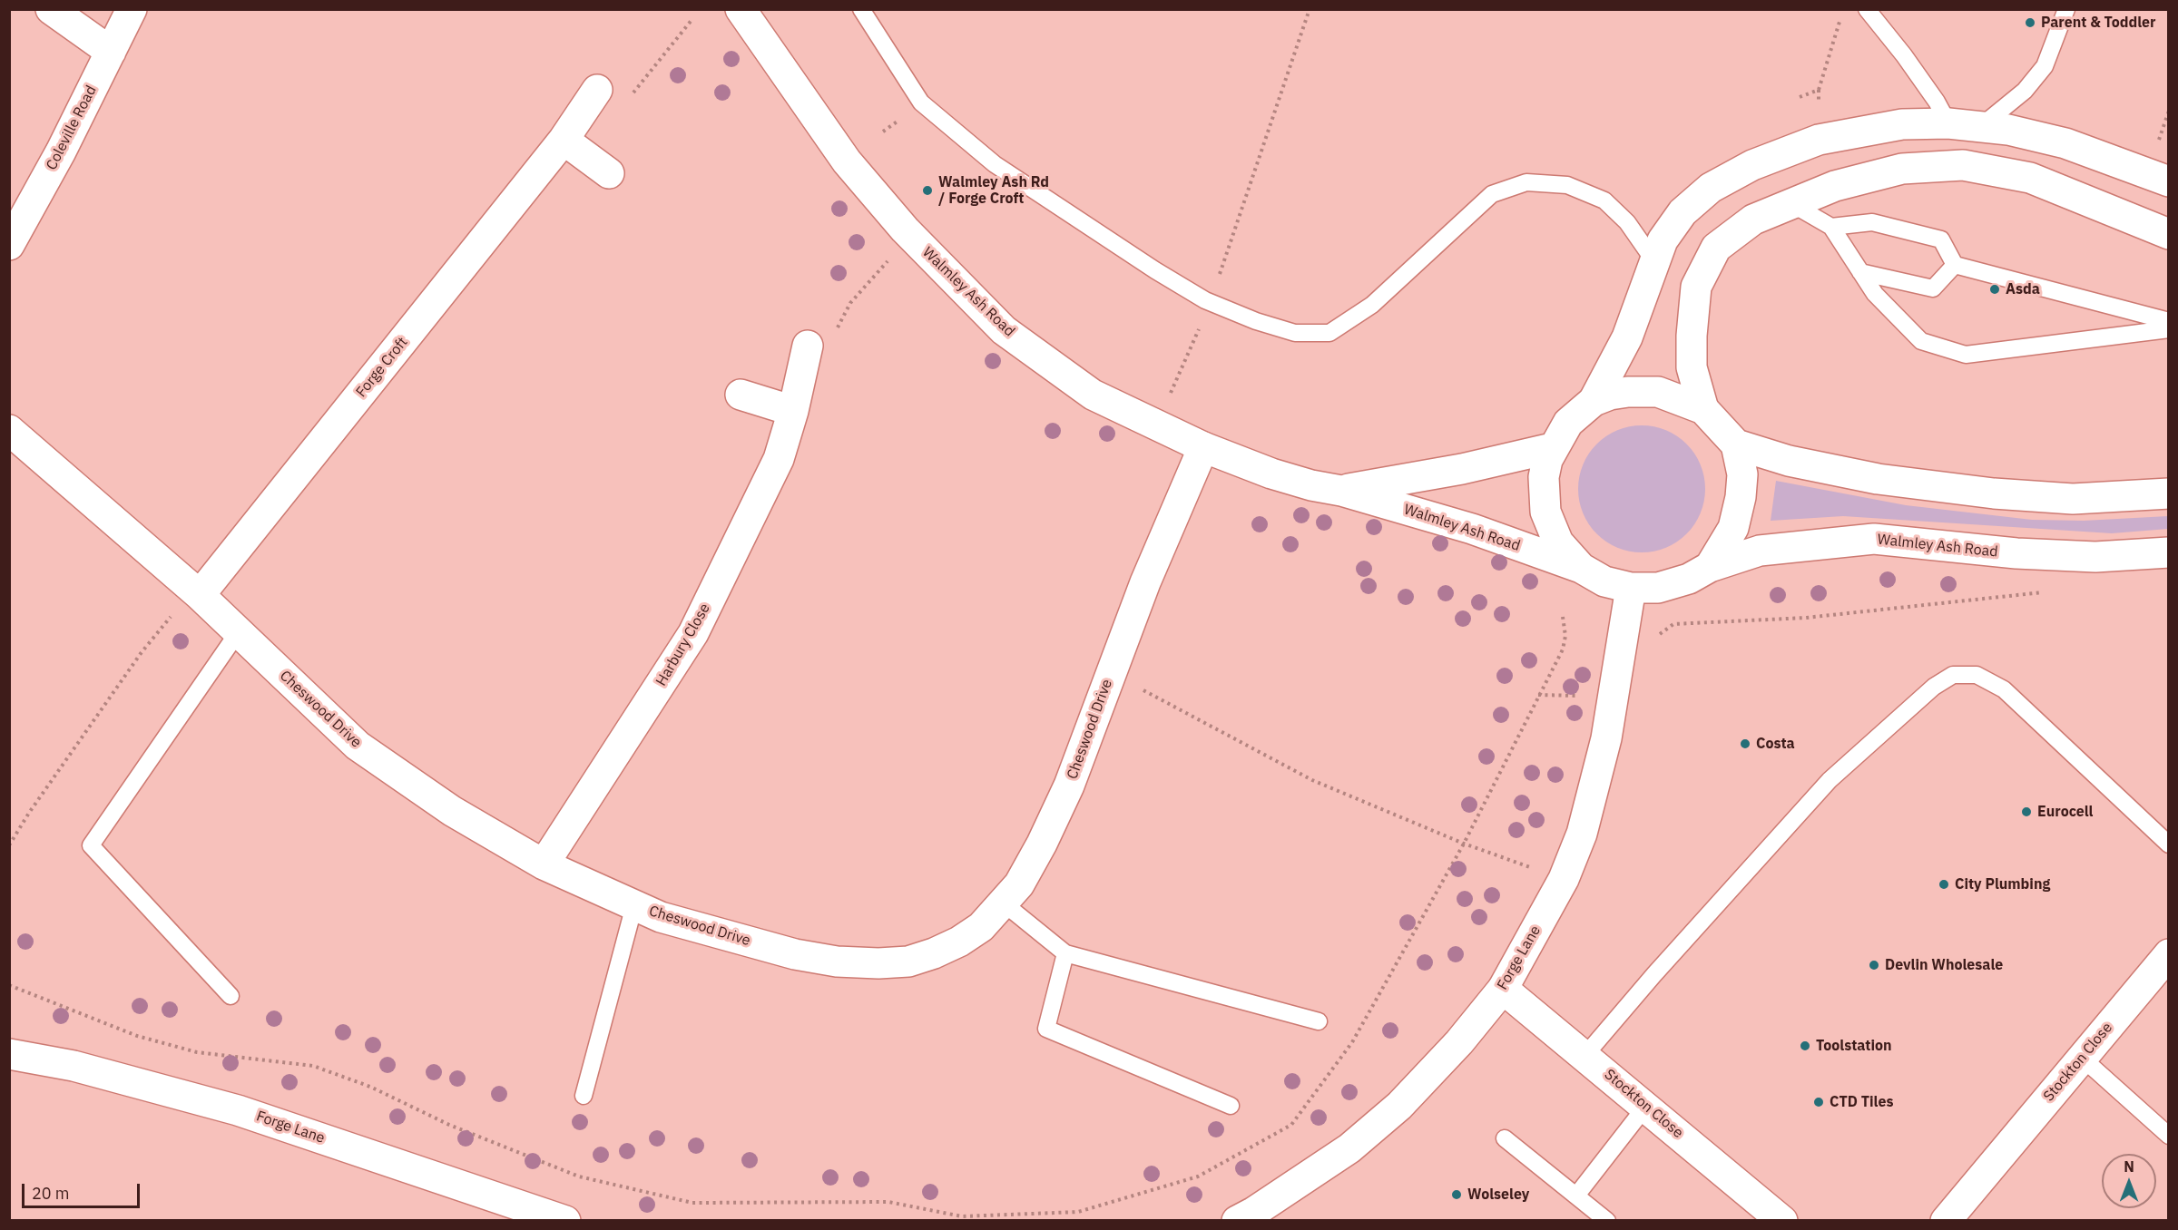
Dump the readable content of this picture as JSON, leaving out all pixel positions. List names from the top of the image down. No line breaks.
{"streets":{"street":["Coleville Road","Walmley Ash Road","Forge Croft","Harbury Close","Cheswood Drive","Forge Lane","Stockton Close"]},"crossings":[["Walmley Ash Road","Cheswood Drive"],["Walmley Ash Road","Forge Lane"],["Forge Croft","Cheswood Drive"],["Harbury Close","Cheswood Drive"],["Forge Lane","Stockton Close"]],"places":["Parent & Toddler","Walmley Ash Rd / Forge Croft","Asda","Costa","Eurocell","City Plumbing","Devlin Wholesale","Toolstation","CTD Tiles","Wolseley"],"scale_bar":"20 m","north":"top"}
